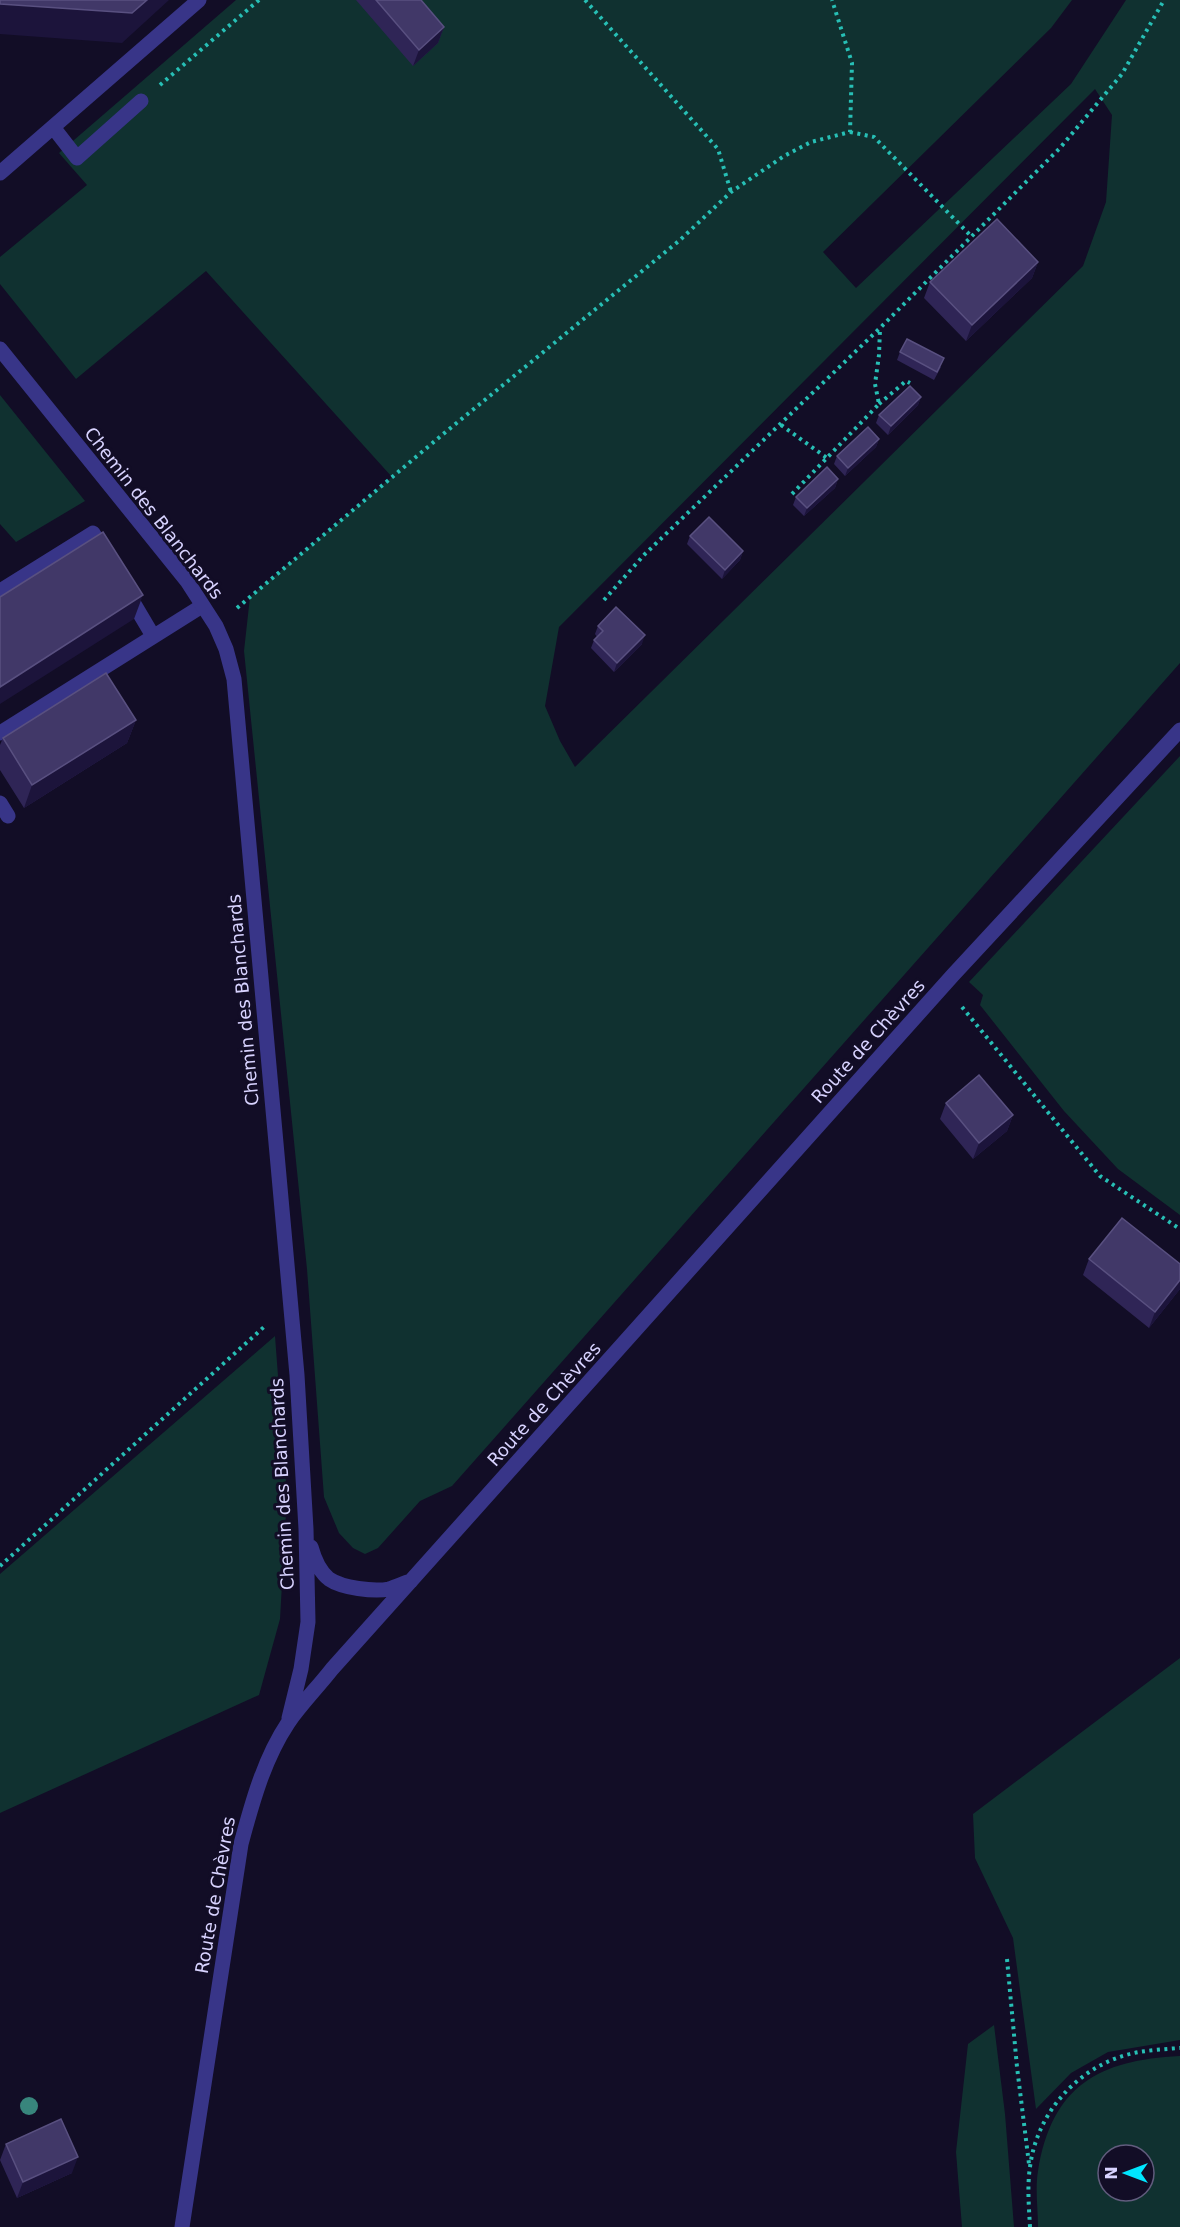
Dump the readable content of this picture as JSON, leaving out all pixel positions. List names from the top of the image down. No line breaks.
{"streets":{"street":["Chemin des Blanchards","Route de Chèvres"]},"crossings":[["Chemin des Blanchards","Route de Chèvres"]],"north":"left"}
